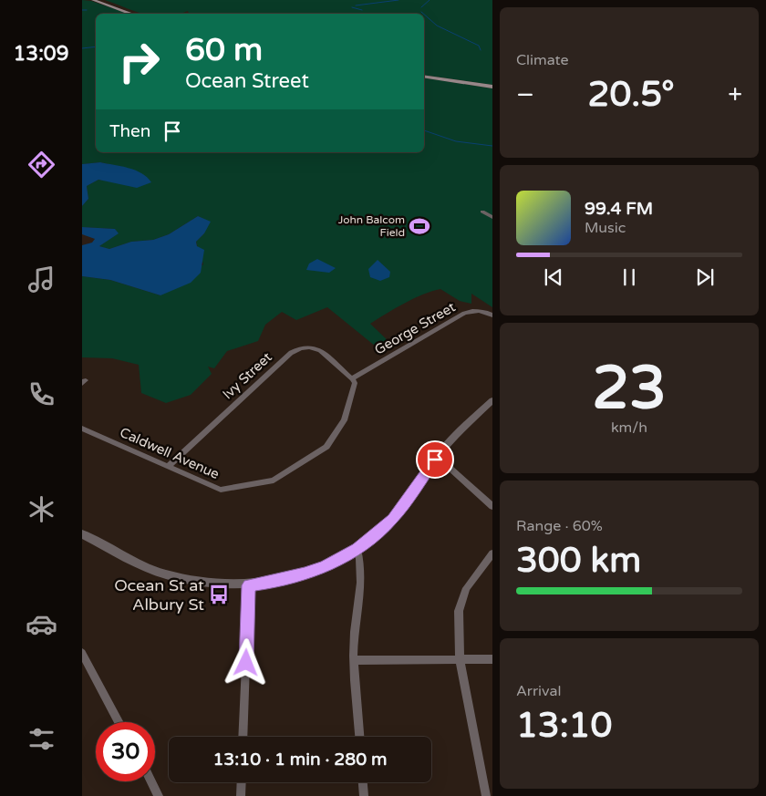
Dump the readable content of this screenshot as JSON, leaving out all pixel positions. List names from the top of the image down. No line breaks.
{"streets":{"street":["George Street","Ivy Street","Caldwell Avenue"]},"crossings":[["George Street","Ivy Street"],["George Street","Caldwell Avenue"],["Ivy Street","Caldwell Avenue"]],"places":{"sports":["John Balcom Field"],"bus stop":["Ocean St at Albury St"]},"page":{"tabs":"13:09","tile":["Climate",["23","km/h"],["Range · 60%","300 km"],["Arrival","13:10"]],"turn":["60 m","Ocean Street"],"heat":["−","20.5°","+"],"then":"Then","song":["99.4 FM","Music"],"limit":"30","trip":"13:10 · 1 min · 280 m"}}
